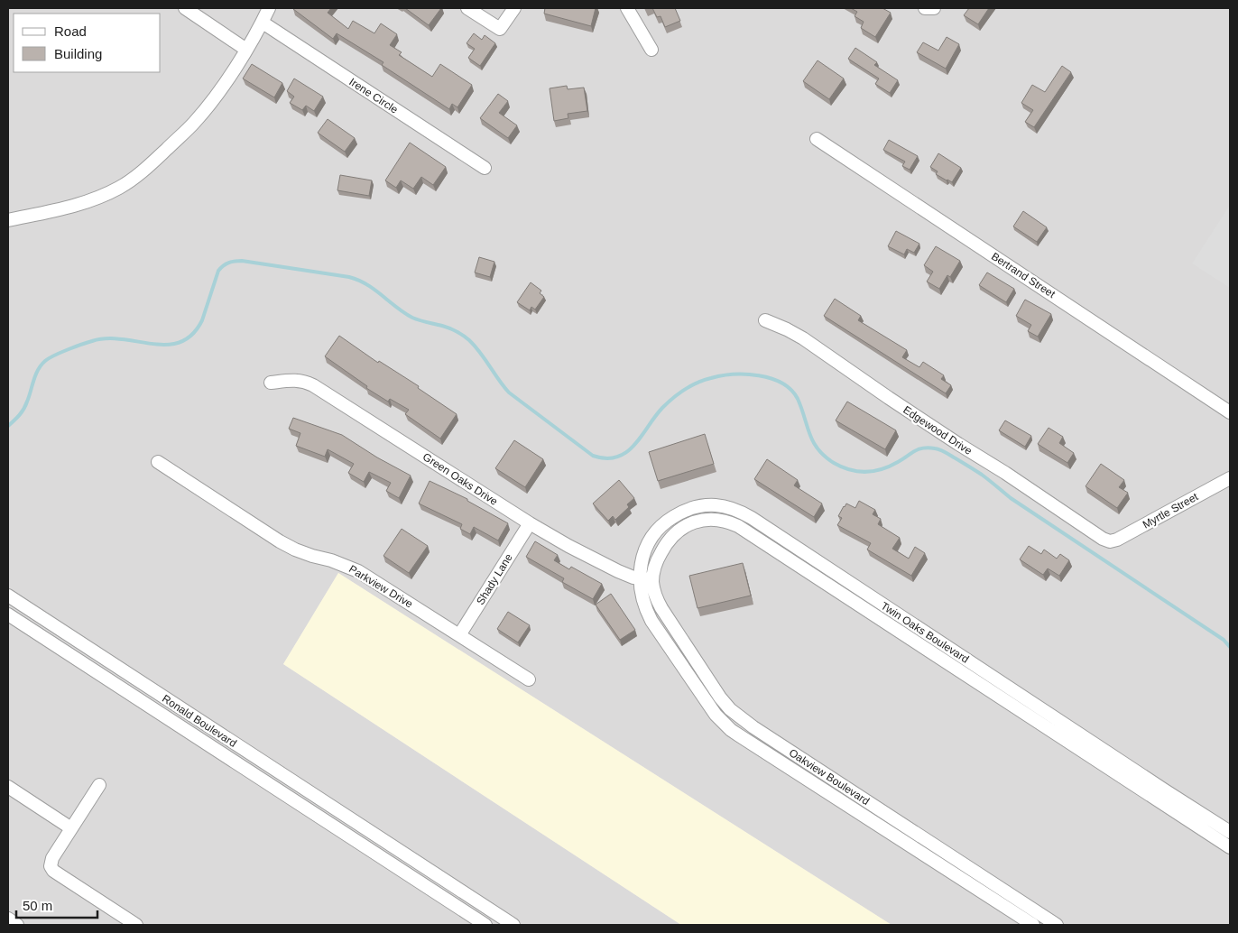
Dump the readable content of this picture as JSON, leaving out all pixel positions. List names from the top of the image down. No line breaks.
{"streets":{"street":["Irene Circle","Bertrand Street","Edgewood Drive","Green Oaks Drive","Myrtle Street","Shady Lane","Parkview Drive","Twin Oaks Boulevard","Ronald Boulevard","Oakview Boulevard"]},"crossings":[["Edgewood Drive","Myrtle Street"],["Green Oaks Drive","Shady Lane"],["Green Oaks Drive","Twin Oaks Boulevard"],["Green Oaks Drive","Oakview Boulevard"],["Shady Lane","Parkview Drive"],["Twin Oaks Boulevard","Oakview Boulevard"]],"legend":["Road","Building"],"scale_bar":"50 m"}
